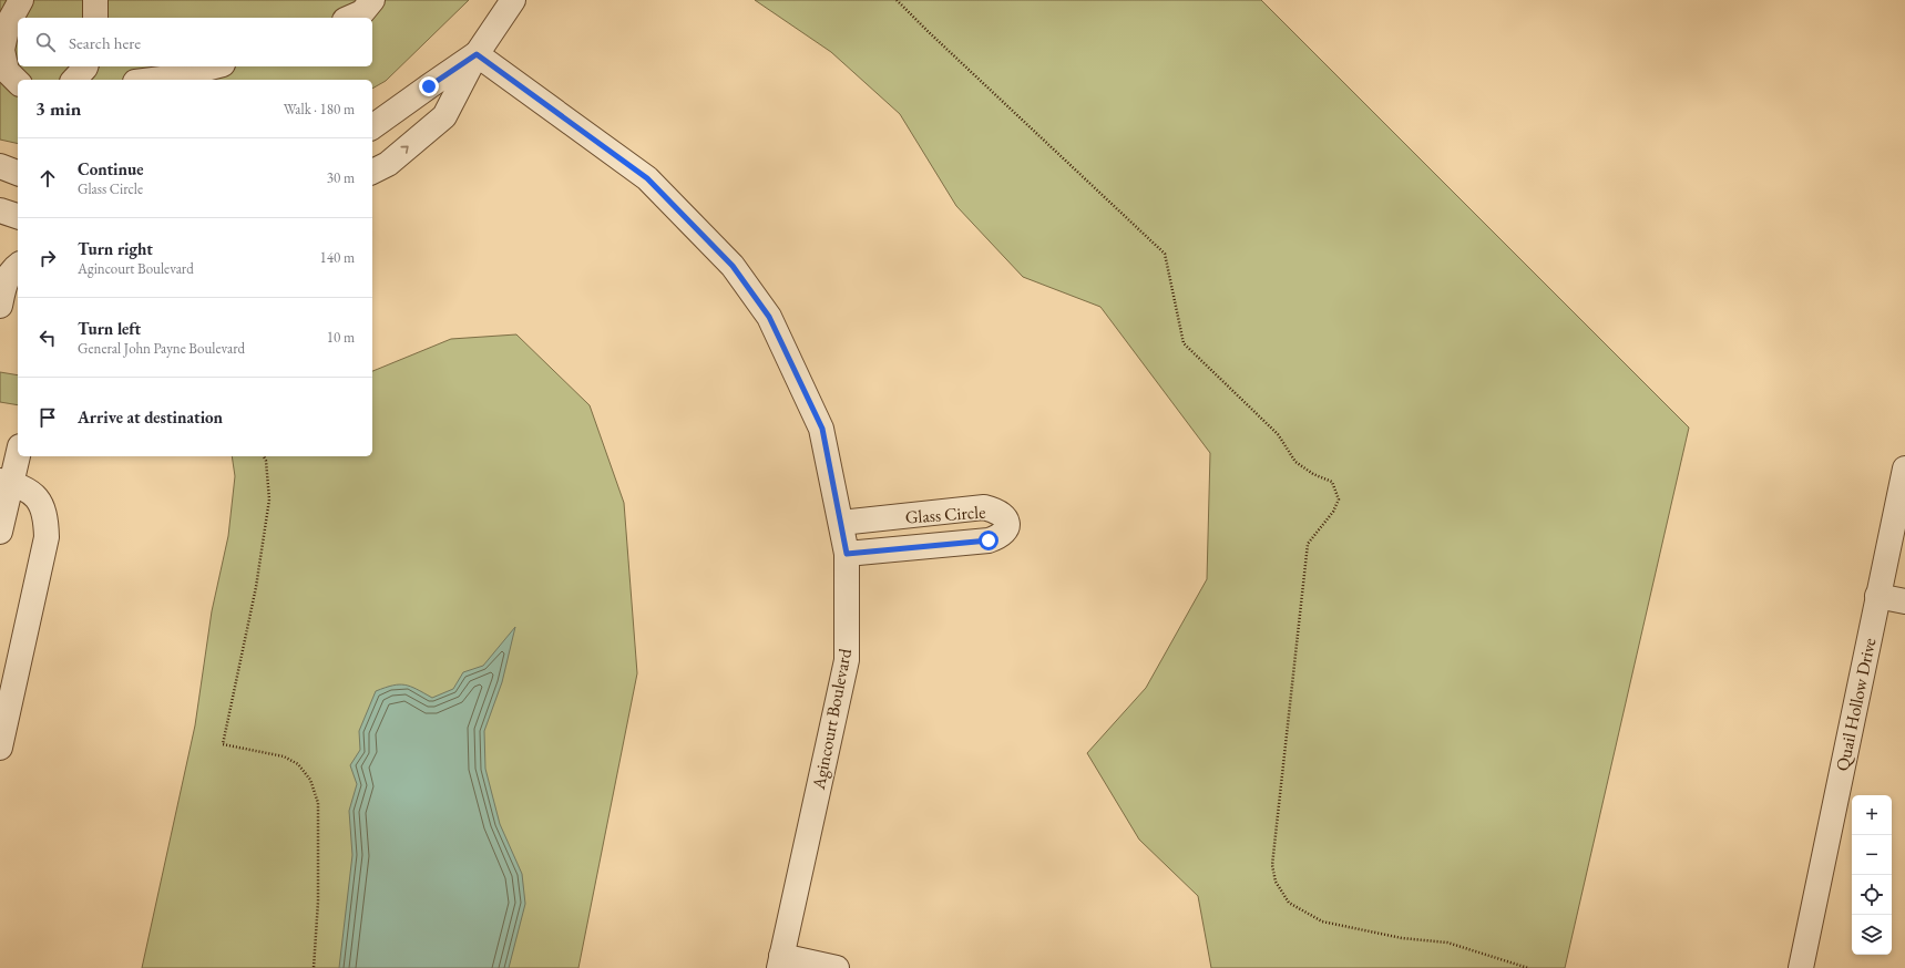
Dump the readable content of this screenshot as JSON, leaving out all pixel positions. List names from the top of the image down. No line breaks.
{"streets":{"street":["Glass Circle","Quail Hollow Drive","Agincourt Boulevard"]},"crossings":[["Glass Circle","Agincourt Boulevard"]],"page":{"search":"Search here","heading":["3 min","Walk · 180 m"],"list":[["Continue","Glass Circle","30 m"],["Turn right","Agincourt Boulevard","140 m"],["Turn left","General John Payne Boulevard","10 m"],"Arrive at destination"],"map_buttons":["+","−"]}}
